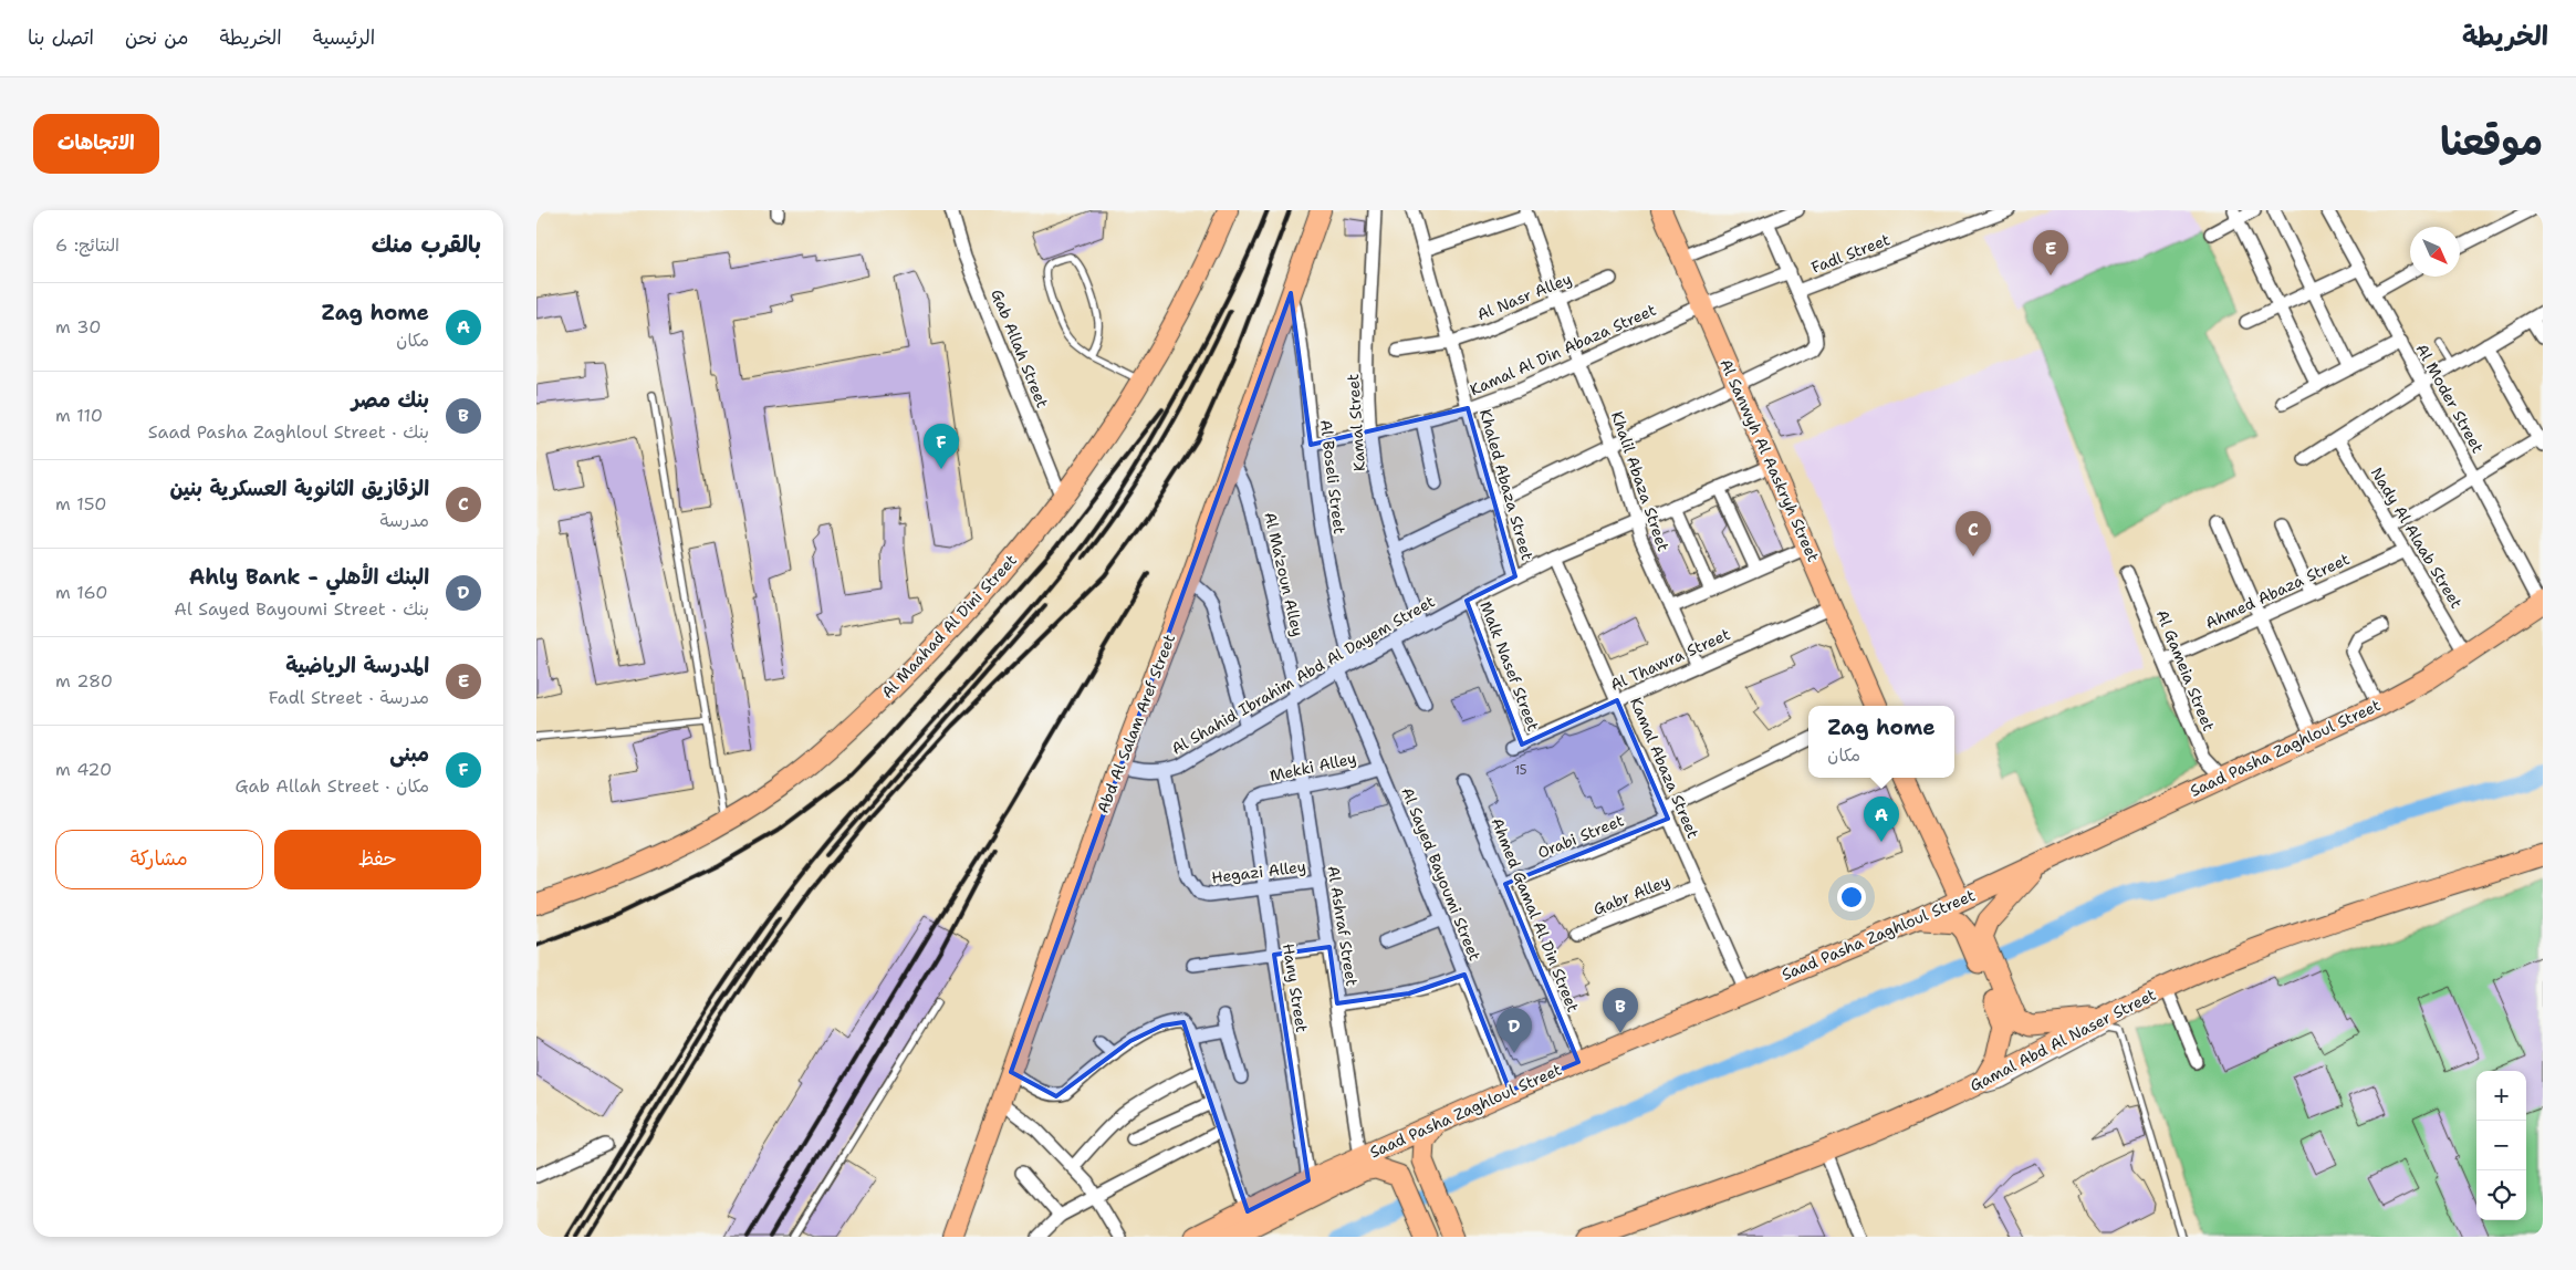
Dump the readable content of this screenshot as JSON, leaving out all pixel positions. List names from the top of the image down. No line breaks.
{"streets":{"highway":["Saad Pasha Zaghloul Street","Gamal Abd Al Naser Street"],"main road":["Al Sanwyh Al Aaskryh Street","Al Maahad Al Dini Street","Abd Al Salam Aref Street"],"street":["Fadl Street","Al Nasr Alley","Gab Allah Street","Kamal Al Din Abaza Street","Al Moder Street","Kamal Street","Al Boseli Street","Khalil Abaza Street","Khaled Abaza Street","Nady Al Alaab Street","Al Ma'zoun Alley","Ahmed Abaza Street","Al Thawra Street","Malk Nasef Street","Al Gameia Street","Al Shahid Ibrahim Abd Al Dayem Street","Mekki Alley","Kamal Abaza Street","Orabi Street","Hegazi Alley","Al Sayed Bayoumi Street","Gabr Alley","Ahmed Gamal Al Din Street","Al Ashraf Street","Hany Street"]},"crossings":[["Al Nasr Alley","Khalil Abaza Street"],["Al Nasr Alley","Khaled Abaza Street"],["Gab Allah Street","Al Maahad Al Dini Street"],["Kamal Al Din Abaza Street","Kamal Street"],["Kamal Al Din Abaza Street","Al Sanwyh Al Aaskryh Street"],["Kamal Al Din Abaza Street","Al Boseli Street"],["Kamal Al Din Abaza Street","Khalil Abaza Street"],["Kamal Al Din Abaza Street","Khaled Abaza Street"],["Al Moder Street","Saad Pasha Zaghloul Street"],["Kamal Street","Al Shahid Ibrahim Abd Al Dayem Street"],["Al Sanwyh Al Aaskryh Street","Al Thawra Street"],["Al Sanwyh Al Aaskryh Street","Al Shahid Ibrahim Abd Al Dayem Street"],["Al Boseli Street","Al Shahid Ibrahim Abd Al Dayem Street"],["Al Boseli Street","Abd Al Salam Aref Street"],["Khalil Abaza Street","Al Thawra Street"],["Khalil Abaza Street","Al Shahid Ibrahim Abd Al Dayem Street"],["Khaled Abaza Street","Al Shahid Ibrahim Abd Al Dayem Street"],["Nady Al Alaab Street","Ahmed Abaza Street"],["Nady Al Alaab Street","Saad Pasha Zaghloul Street"],["Al Ma'zoun Alley","Al Shahid Ibrahim Abd Al Dayem Street"],["Al Ma'zoun Alley","Abd Al Salam Aref Street"],["Al Ma'zoun Alley","Al Ashraf Street"],["Ahmed Abaza Street","Al Gameia Street"],["Al Thawra Street","Malk Nasef Street"],["Al Thawra Street","Kamal Abaza Street"],["Malk Nasef Street","Al Shahid Ibrahim Abd Al Dayem Street"],["Al Gameia Street","Saad Pasha Zaghloul Street"],["Al Shahid Ibrahim Abd Al Dayem Street","Abd Al Salam Aref Street"],["Al Shahid Ibrahim Abd Al Dayem Street","Kamal Abaza Street"],["Al Shahid Ibrahim Abd Al Dayem Street","Hegazi Alley"],["Al Shahid Ibrahim Abd Al Dayem Street","Al Sayed Bayoumi Street"],["Al Shahid Ibrahim Abd Al Dayem Street","Al Ashraf Street"],["Saad Pasha Zaghloul Street","Kamal Abaza Street"],["Saad Pasha Zaghloul Street","Al Sayed Bayoumi Street"],["Saad Pasha Zaghloul Street","Ahmed Gamal Al Din Street"],["Saad Pasha Zaghloul Street","Al Ashraf Street"],["Saad Pasha Zaghloul Street","Hany Street"],["Mekki Alley","Al Sayed Bayoumi Street"],["Mekki Alley","Al Ashraf Street"],["Mekki Alley","Hany Street"],["Kamal Abaza Street","Orabi Street"],["Kamal Abaza Street","Gabr Alley"],["Orabi Street","Ahmed Gamal Al Din Street"],["Hegazi Alley","Al Ashraf Street"],["Hegazi Alley","Hany Street"]],"house_numbers":["15"],"north":"bottom right","page":{"header":"الخريطة","nav":["الرئيسية","الخريطة","من نحن","اتصل بنا"],"title":"موقعنا","buttons":["الاتجاهات",["حفظ","مشاركة"]],"heading":["بالقرب منك","النتائج: 6"],"pins":["E","F","C","A","B","D"],"list":[{"mark":"A","name":"Zag home","note":"مكان","value":"30 m"},{"mark":"B","name":"بنك مصر","note":"بنك · Saad Pasha Zaghloul Street","value":"110 m"},{"mark":"C","name":"الزقازيق الثانوية العسكرية بنين","note":"مدرسة","value":"150 m"},{"mark":"D","name":"البنك الأهلي - Ahly Bank","note":"بنك · Al Sayed Bayoumi Street","value":"160 m"},{"mark":"E","name":"المدرسة الرياضية","note":"مدرسة · Fadl Street","value":"280 m"},{"mark":"F","name":"مبنى","note":"مكان · Gab Allah Street","value":"420 m"}],"popup":["Zag home","مكان"],"map_buttons":["+","−"]}}
